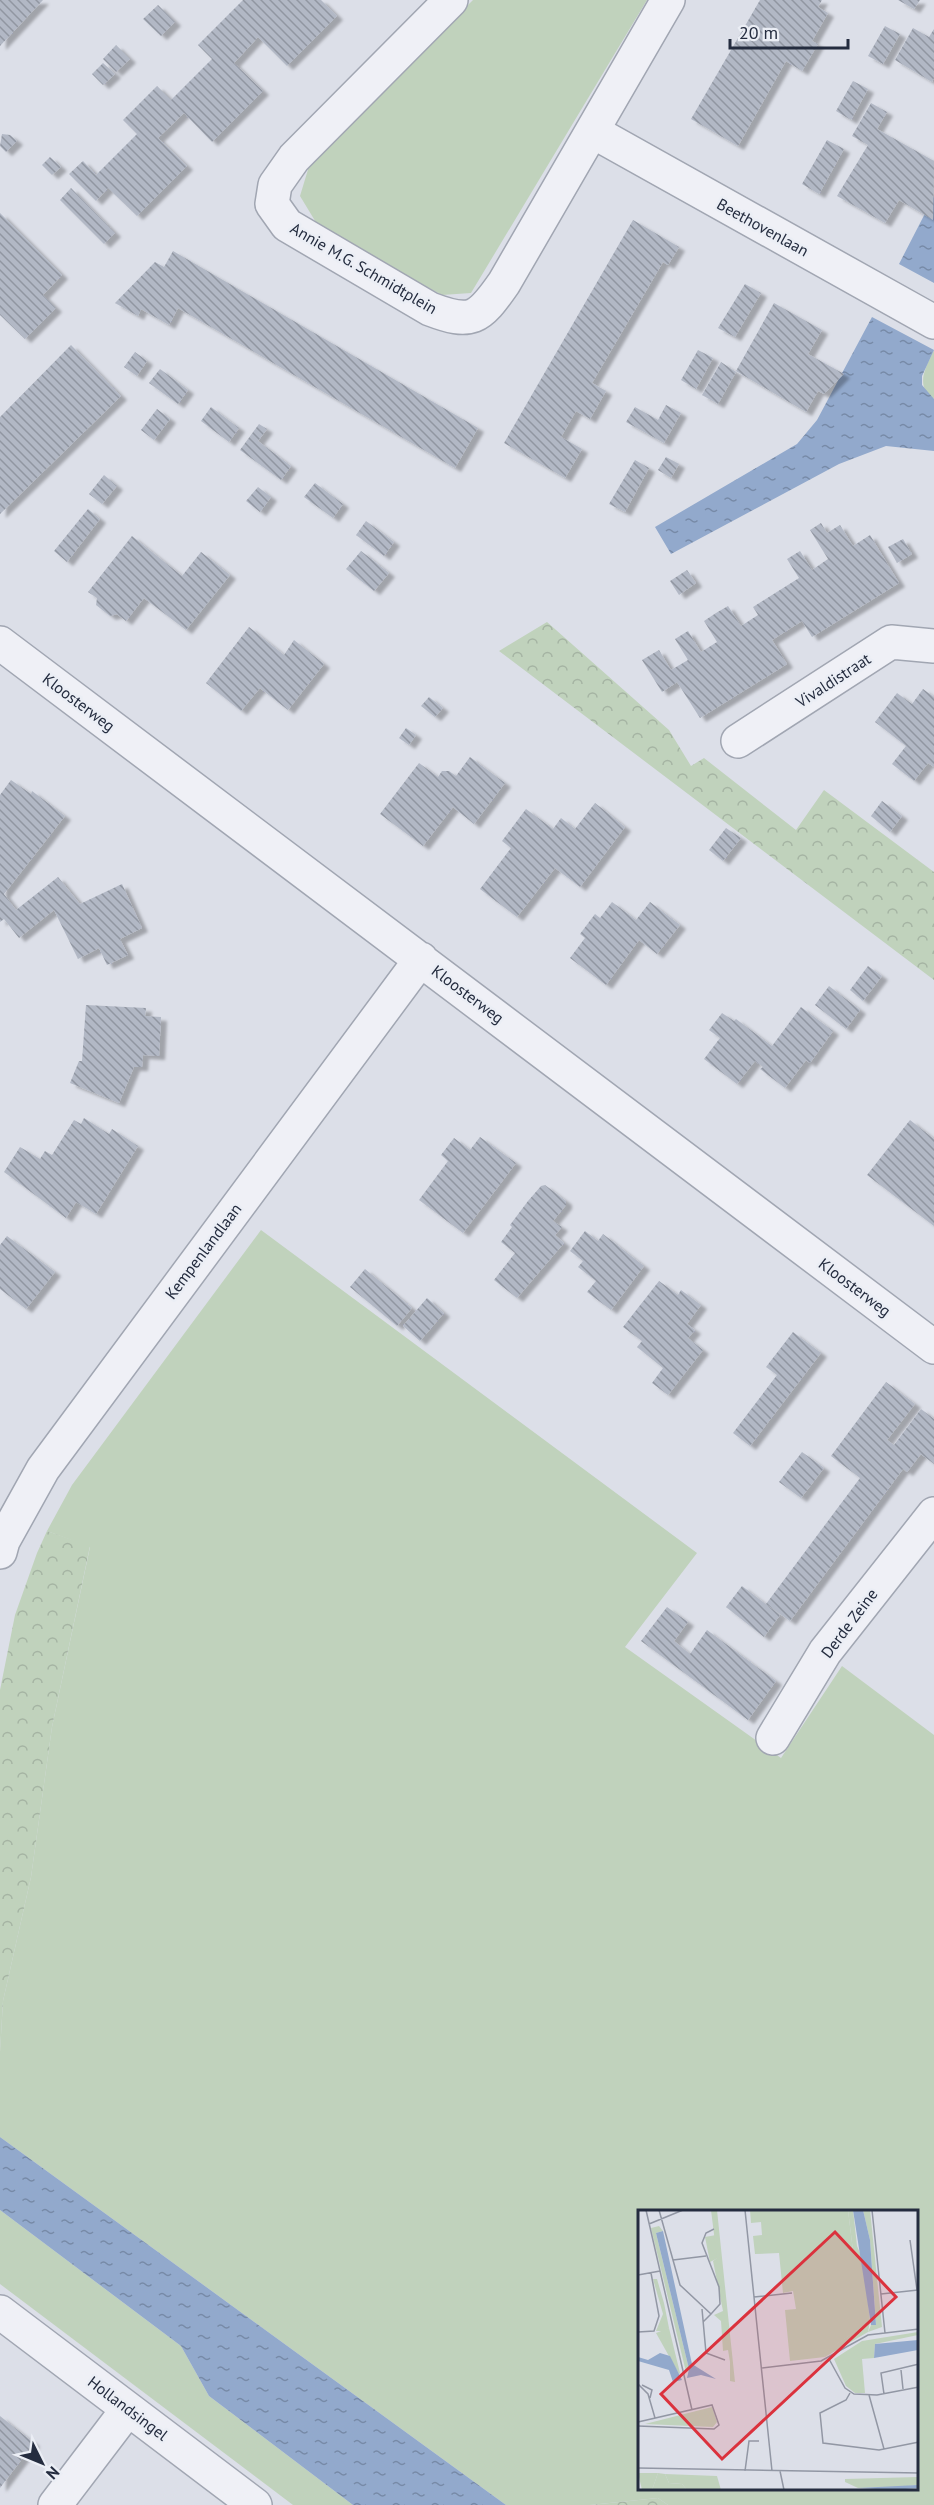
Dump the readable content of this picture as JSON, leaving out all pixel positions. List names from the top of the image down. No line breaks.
{"streets":{"street":["Beethovenlaan","Annie M.G. Schmidtplein","Vivaldistraat","Kloosterweg","Kempenlandlaan","Derde Zeine","Hollandsingel"]},"crossings":[["Beethovenlaan","Annie M.G. Schmidtplein"],["Kloosterweg","Kempenlandlaan"]],"scale_bar":"20 m","north":"bottom right"}
